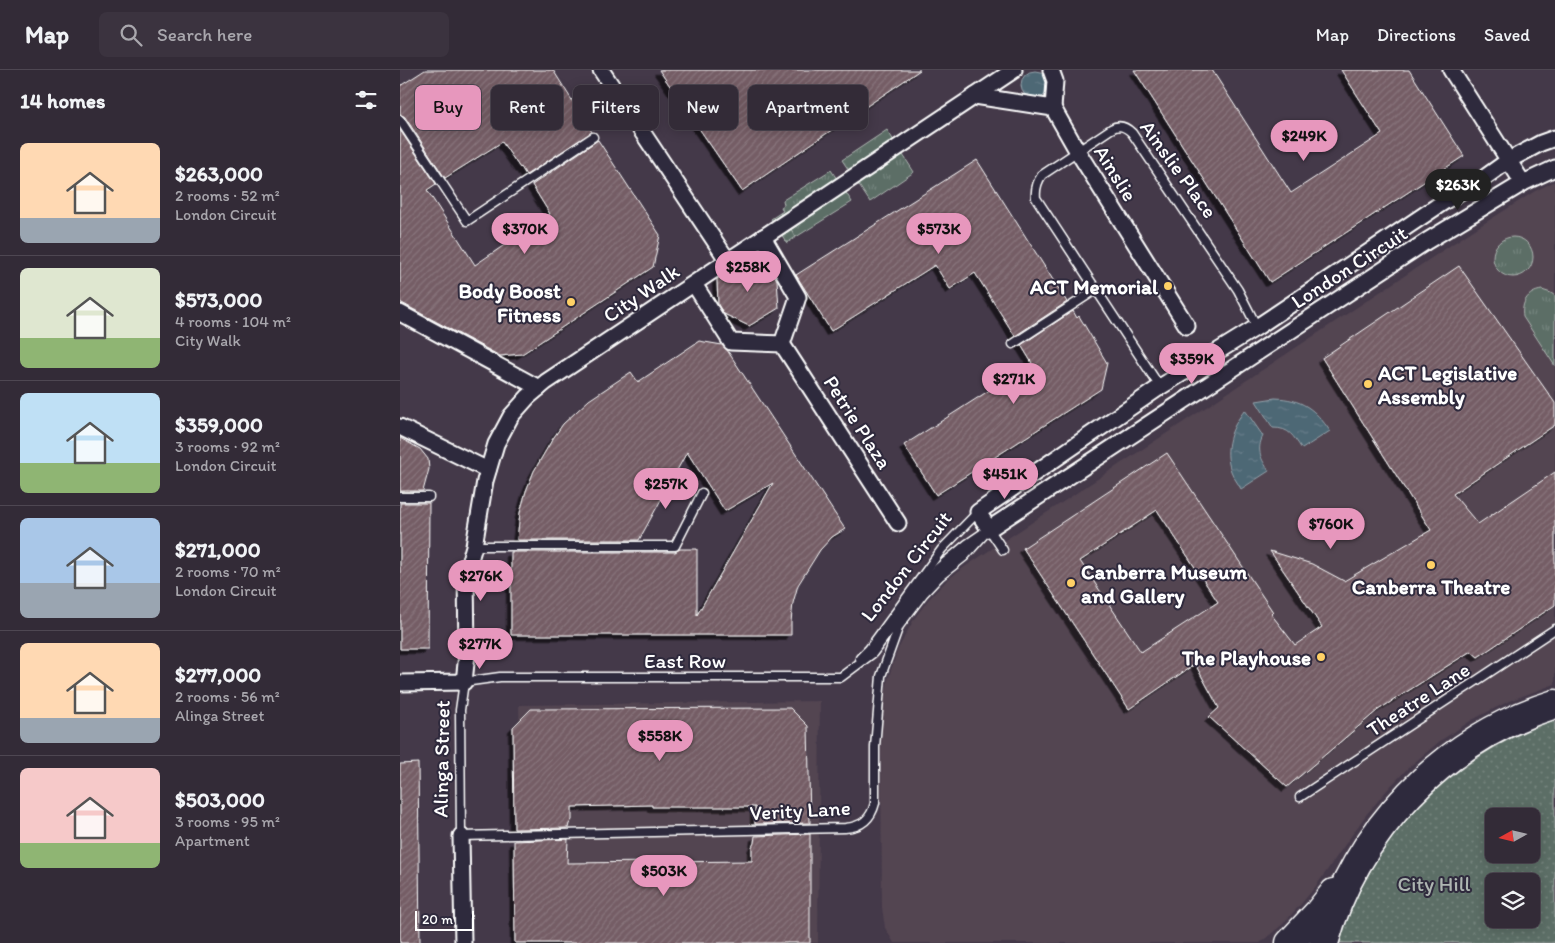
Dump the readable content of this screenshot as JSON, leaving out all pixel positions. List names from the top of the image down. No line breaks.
{"streets":{"street":["Ainslie","London Circuit","City Walk","Petrie Plaza","Alinga Street"],"lane":["Ainslie Place","East Row","Theatre Lane","Verity Lane"]},"crossings":[["Ainslie Place","Ainslie"],["Ainslie Place","London Circuit"],["London Circuit","East Row"],["London Circuit","Verity Lane"],["City Walk","Alinga Street"],["East Row","Alinga Street"],["Alinga Street","Verity Lane"]],"parks":["City Hill"],"places":["ACT Memorial","Body Boost Fitness","ACT Legislative Assembly","Canberra Theatre","Canberra Museum and Gallery","The Playhouse"],"scale_bar":"20 m","north":"left","page":{"header":"Map","search":"Search here","nav":["Map","Directions","Saved"],"heading":"14 homes","chip":["Buy","Rent","Filters","New","Apartment"],"price":["$249K","$263K","$370K","$573K","$258K","$359K","$271K","$451K","$257K","$760K","$276K","$277K","$558K","$503K"],"list":[{"name":"$263,000","note":"2 rooms · 52 m² · London Circuit"},{"name":"$573,000","note":"4 rooms · 104 m² · City Walk"},{"name":"$359,000","note":"3 rooms · 92 m² · London Circuit"},{"name":"$271,000","note":"2 rooms · 70 m² · London Circuit"},{"name":"$277,000","note":"2 rooms · 56 m² · Alinga Street"},{"name":"$503,000","note":"3 rooms · 95 m² · Apartment"}],"scale":"20 m"}}
